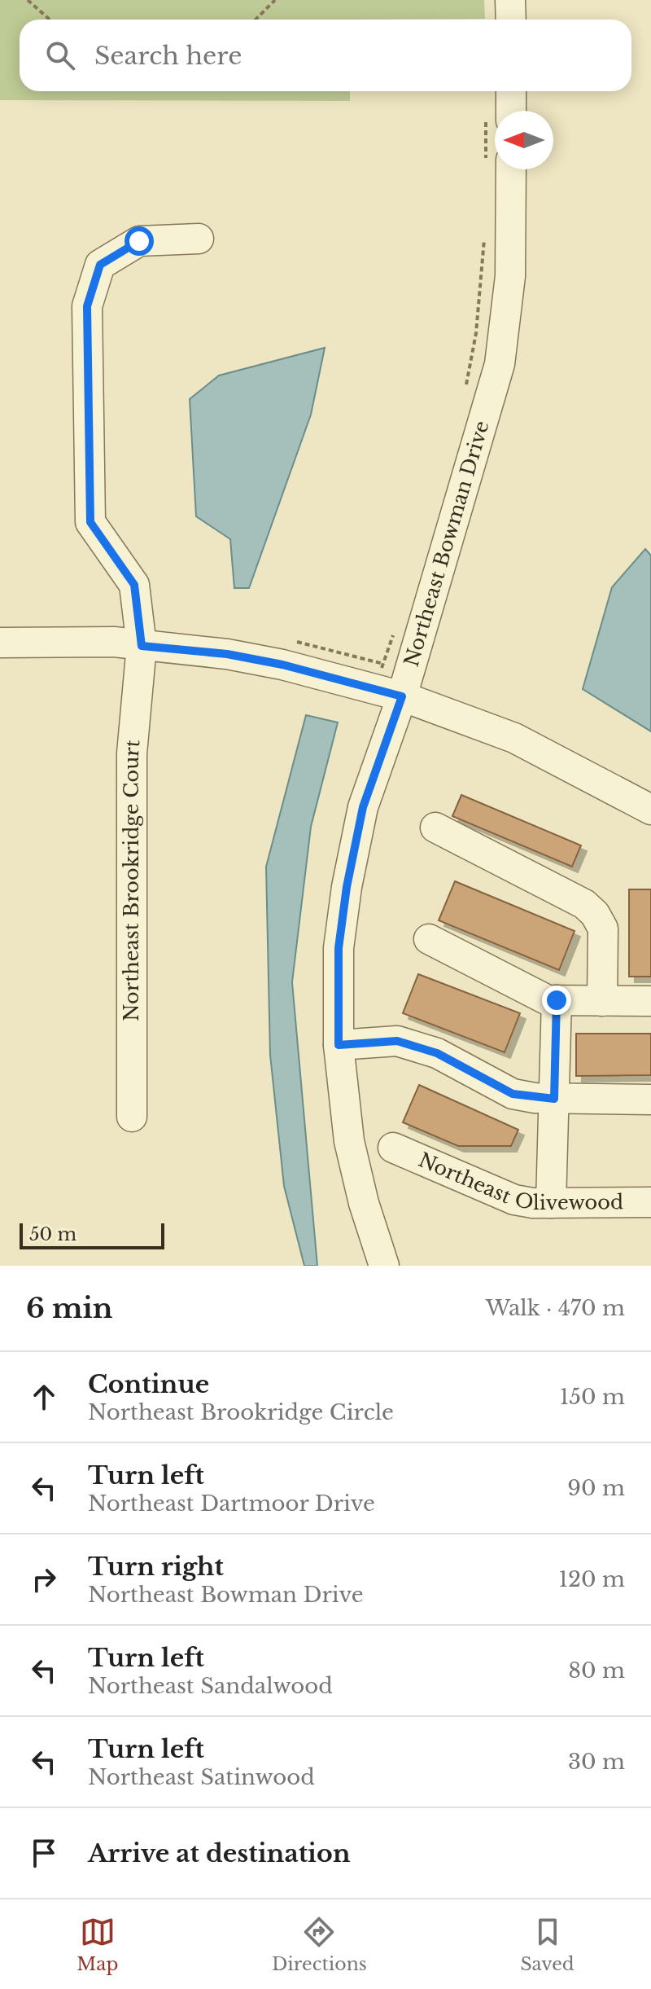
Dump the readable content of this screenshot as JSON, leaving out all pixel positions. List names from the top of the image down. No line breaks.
{"streets":{"street":["Northeast Bowman Drive","Northeast Brookridge Court","Northeast Olivewood"]},"scale_bar":"50 m","north":"left","page":{"search":"Search here","scale":"50 m","heading":["6 min","Walk · 470 m"],"list":[["Continue","Northeast Brookridge Circle","150 m"],["Turn left","Northeast Dartmoor Drive","90 m"],["Turn right","Northeast Bowman Drive","120 m"],["Turn left","Northeast Sandalwood","80 m"],["Turn left","Northeast Satinwood","30 m"],"Arrive at destination"],"nav":["Map","Directions","Saved"]}}
